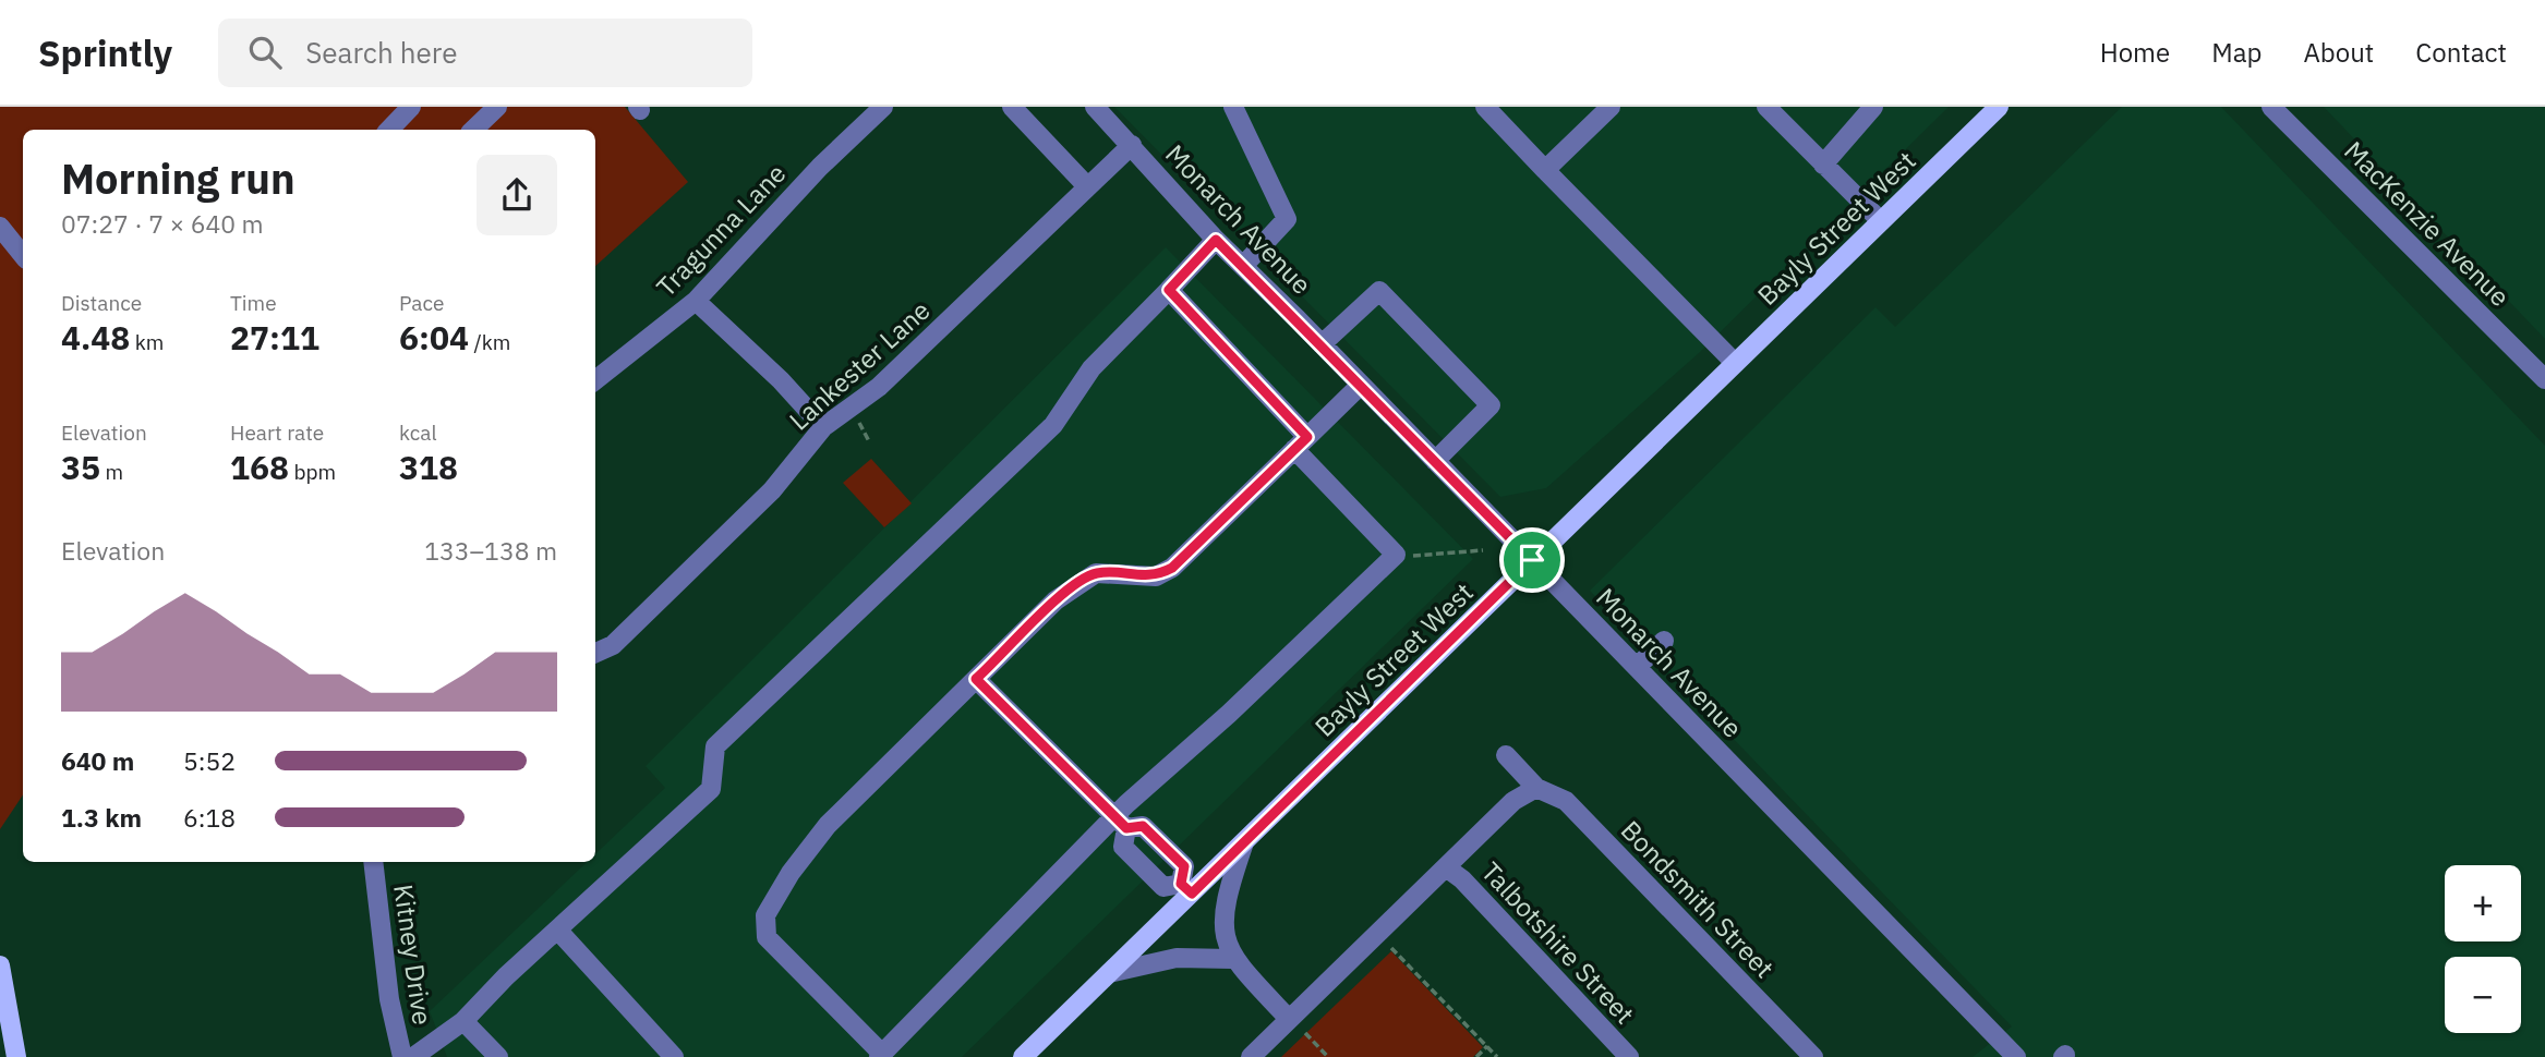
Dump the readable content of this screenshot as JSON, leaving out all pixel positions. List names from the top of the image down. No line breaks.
{"streets":{"main road":["Bayly Street West"],"street":["Monarch Avenue","MacKenzie Avenue","Tragunna Lane","Lankester Lane","Bondsmith Street","Talbotshire Street","Kitney Drive"]},"crossings":[["Monarch Avenue","Bayly Street West"],["Monarch Avenue","Lankester Lane"]],"page":{"header":"Sprintly","search":"Search here","nav":["Home","Map","About","Contact"],"heading":["Morning run","07:27 · 7 × 640 m"],"stats":[["Distance","4.48 km"],["Time","27:11"],["Pace","6:04 /km"],["Elevation","35 m"],["Heart rate","168 bpm"],["kcal","318"]],"chart":["Elevation","133–138 m"],"list":[{"name":"640 m","note":"5:52"},{"name":"1.3 km","note":"6:18"}],"map_buttons":["+","−"]}}
